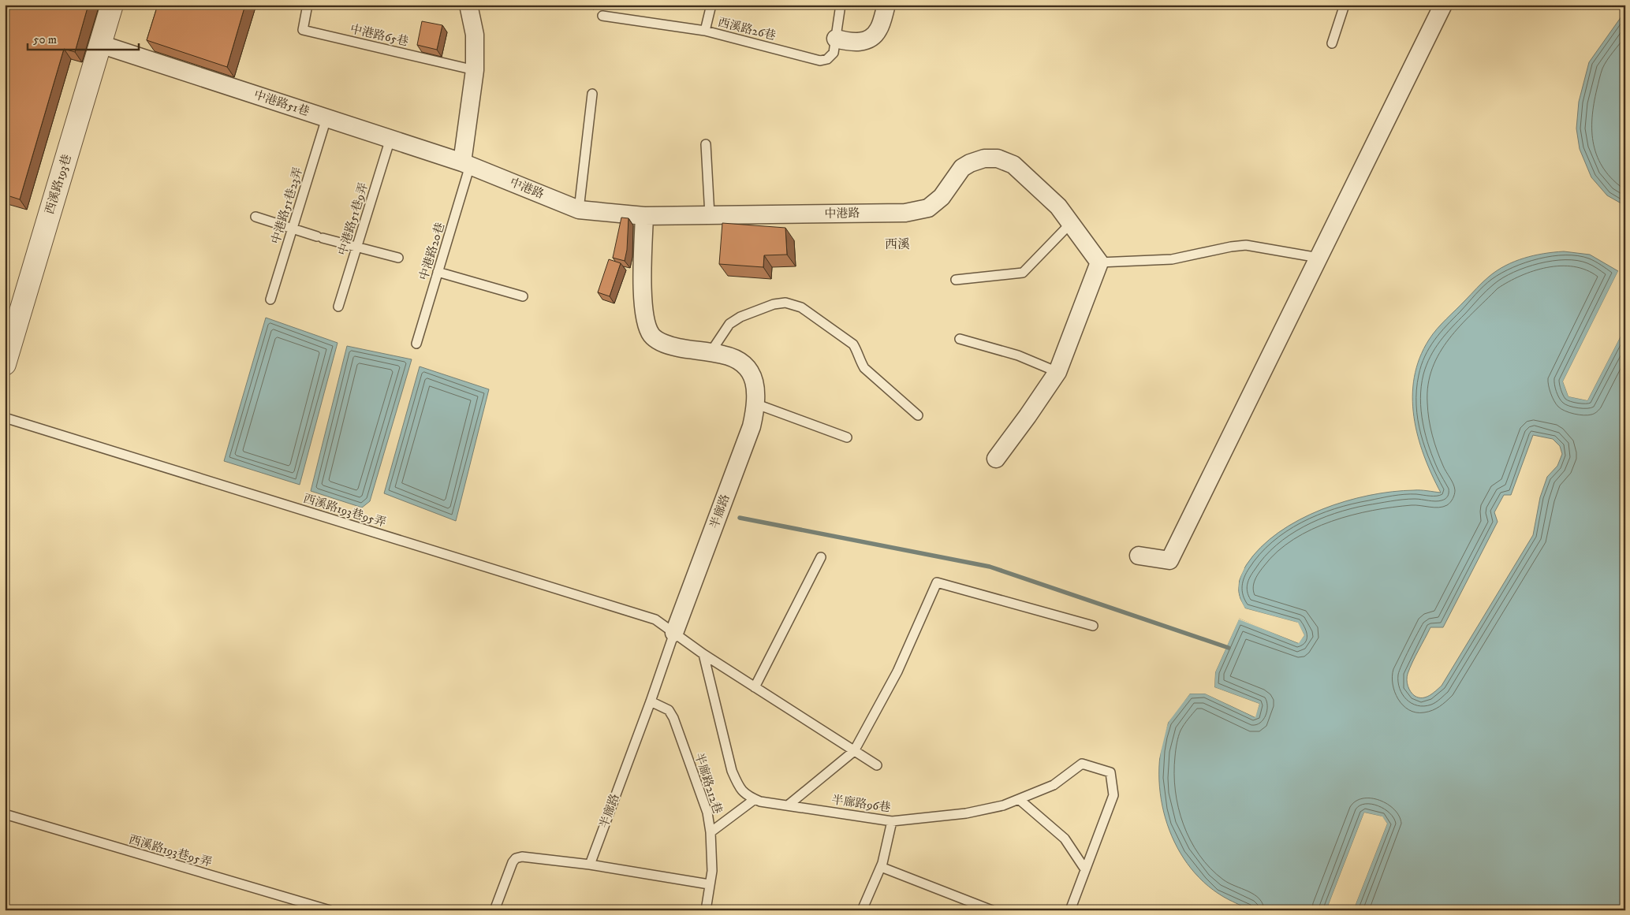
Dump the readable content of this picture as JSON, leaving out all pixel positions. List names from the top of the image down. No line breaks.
{"streets":{"street":["中港路51巷","西溪路193巷","中港路","半廍路"],"lane":["西溪路26巷","中港路65巷","中港路51巷23弄","中港路51巷9弄","中港路20巷","西溪路193巷95弄","半廍路212巷","半廍路96巷"]},"crossings":[["中港路51巷","西溪路193巷"],["中港路51巷","中港路"],["中港路51巷","中港路51巷23弄"],["中港路51巷","中港路51巷9弄"],["中港路51巷","中港路20巷"],["中港路","中港路20巷"],["中港路","半廍路"],["西溪路193巷95弄","半廍路"],["半廍路","半廍路212巷"]],"districts":["西溪"],"scale_bar":"50 m"}
